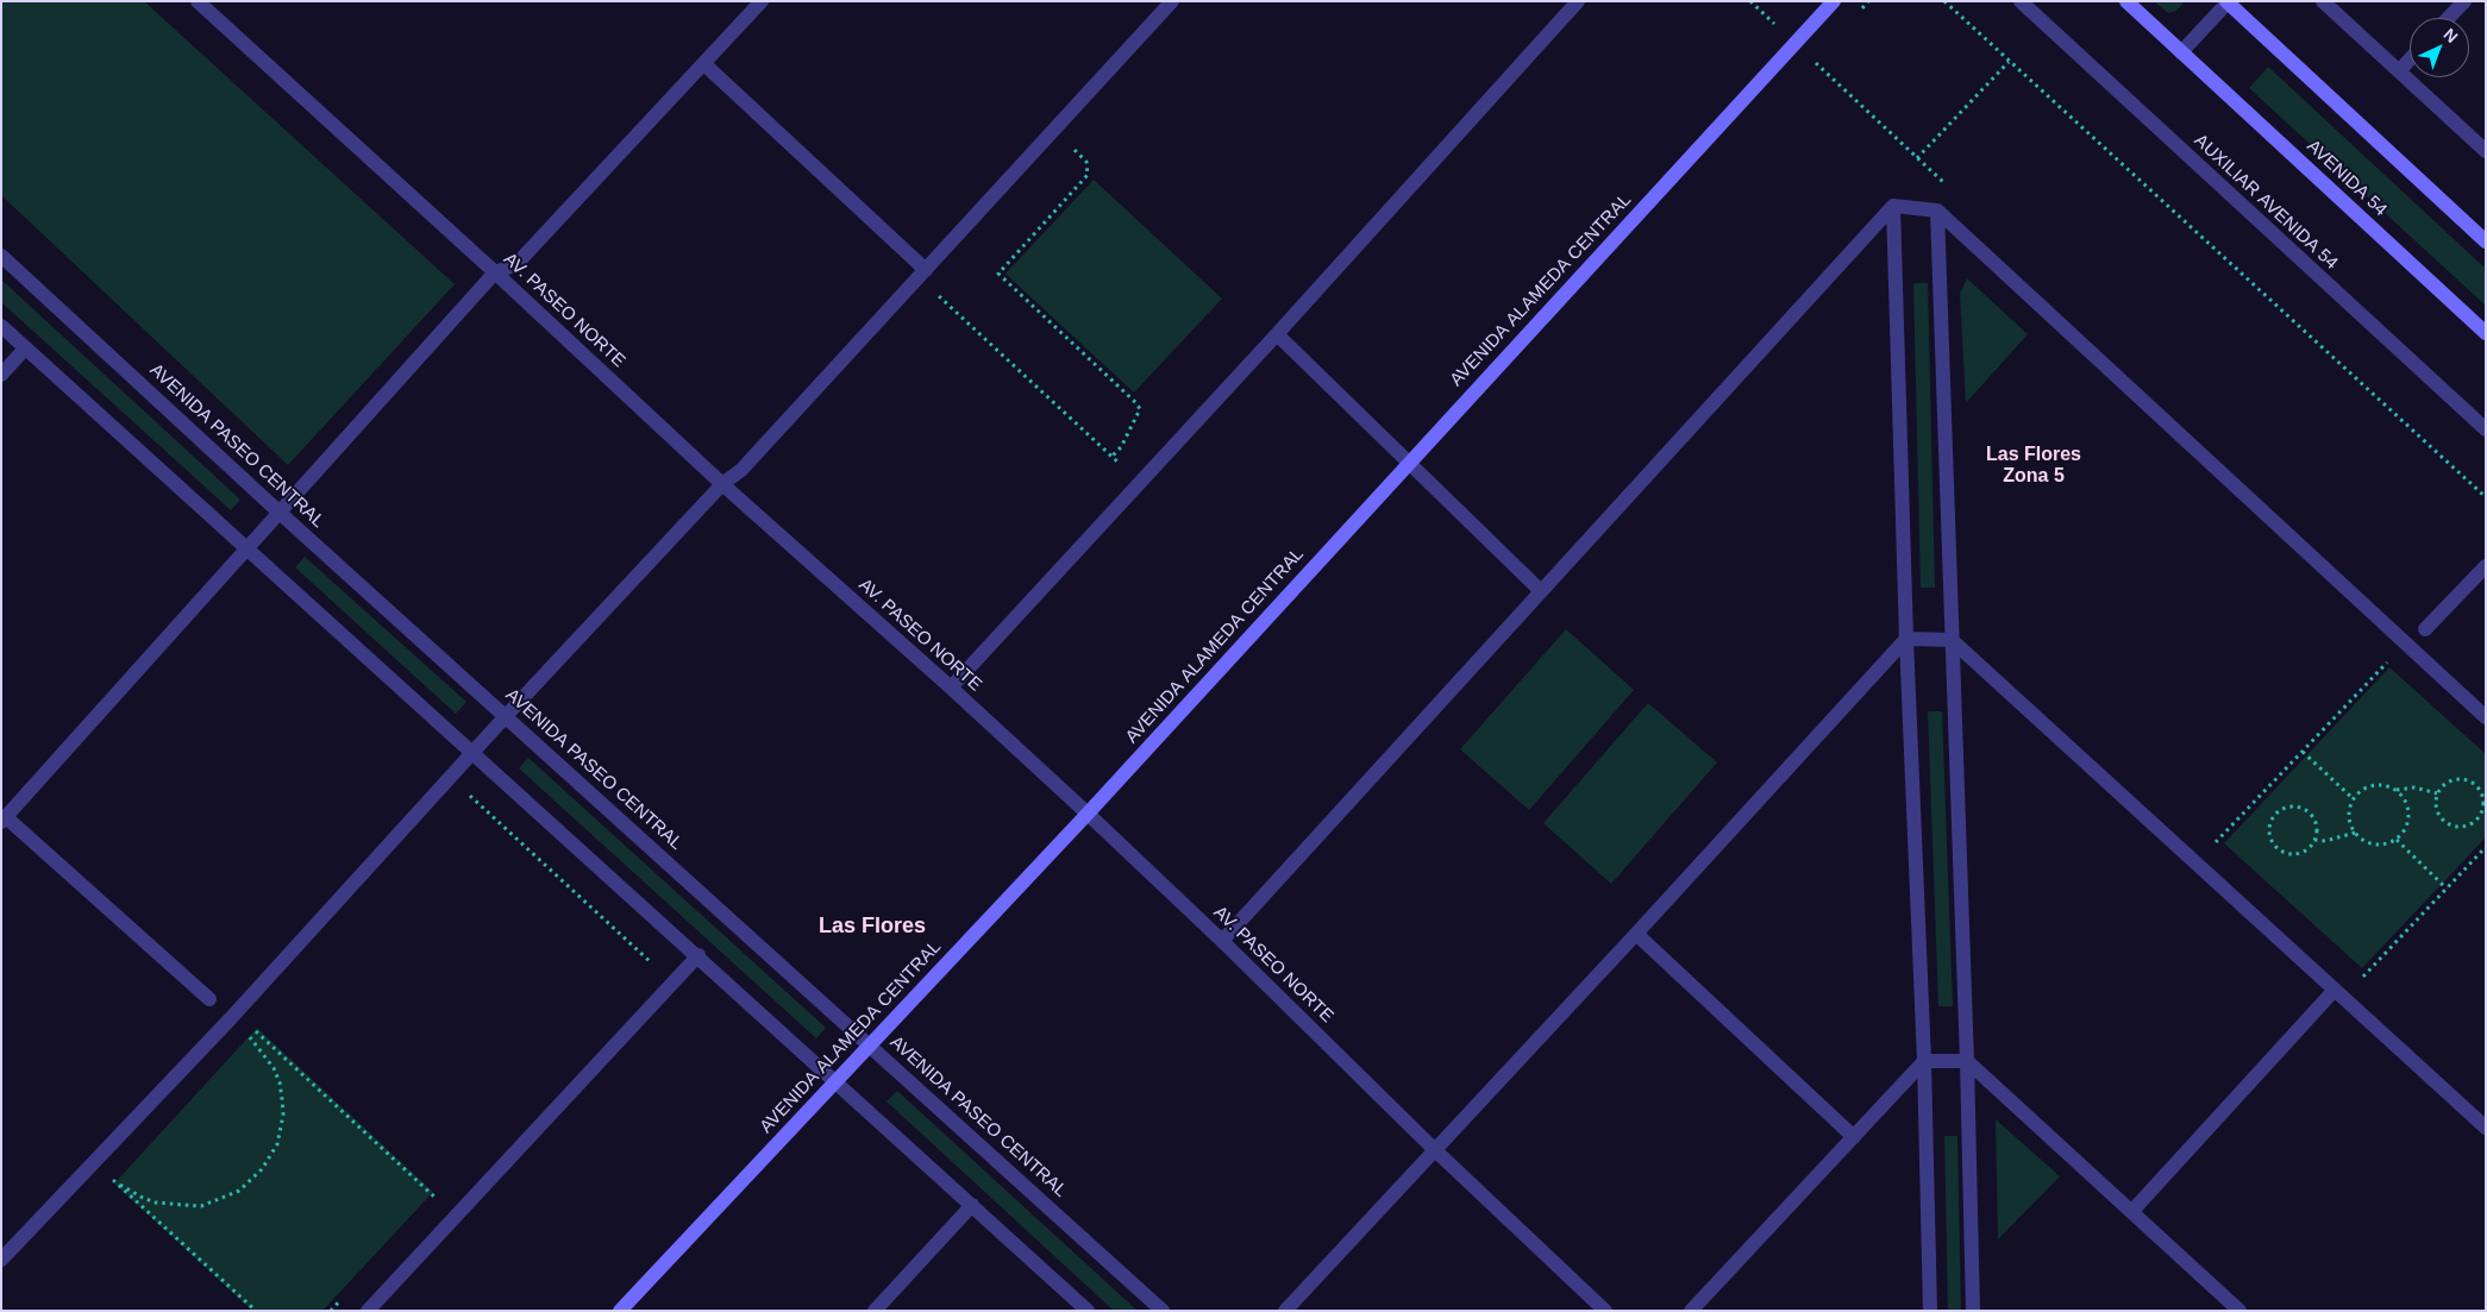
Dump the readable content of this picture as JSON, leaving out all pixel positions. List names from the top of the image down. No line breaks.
{"streets":{"street":["AVENIDA 54","AUXILIAR AVENIDA 54","AVENIDA ALAMEDA CENTRAL","AV. PASEO NORTE","AVENIDA PASEO CENTRAL"]},"crossings":[["AVENIDA ALAMEDA CENTRAL","AV. PASEO NORTE"],["AVENIDA ALAMEDA CENTRAL","AVENIDA PASEO CENTRAL"]],"districts":["Las Flores Zona 5","Las Flores"],"north":"top right"}
